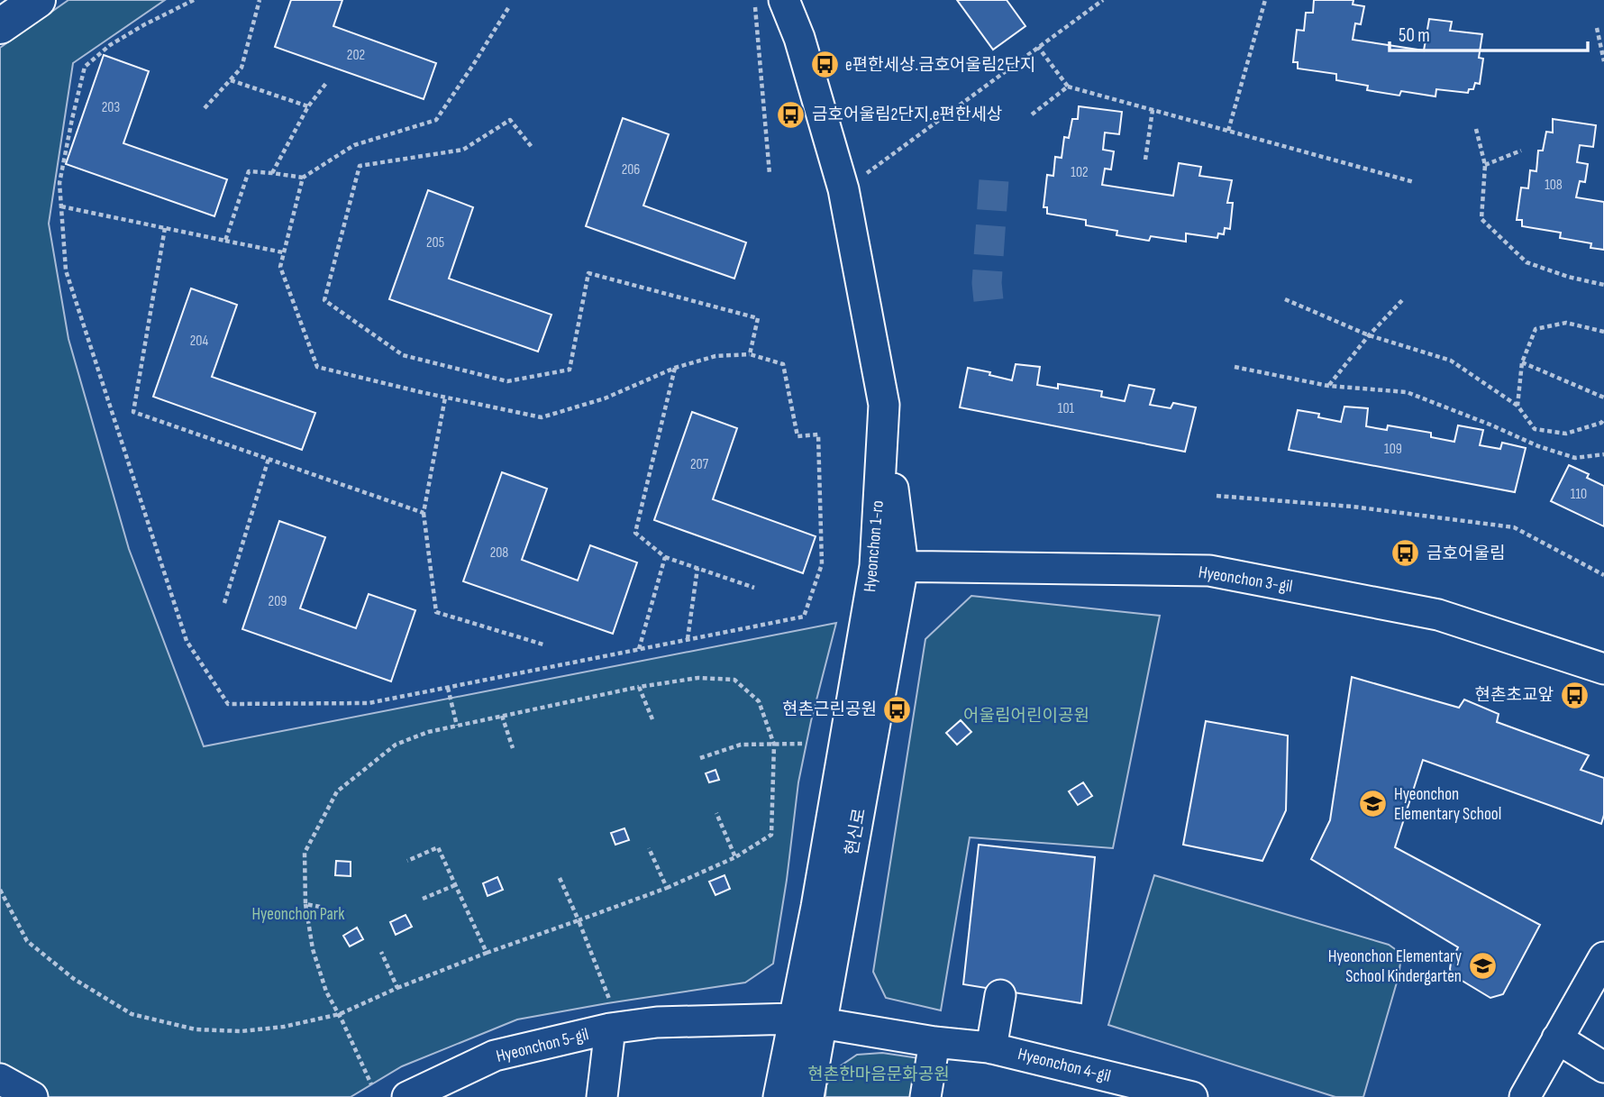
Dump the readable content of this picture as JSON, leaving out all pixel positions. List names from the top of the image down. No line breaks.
{"streets":{"street":["Hyeonchon 3-gil","현신로","Hyeonchon 5-gil","Hyeonchon 4-gil"]},"crossings":[["Hyeonchon 3-gil","현신로"],["현신로","Hyeonchon 5-gil"],["현신로","Hyeonchon 4-gil"],["Hyeonchon 5-gil","Hyeonchon 4-gil"]],"parks":["어울림어린이공원","Hyeonchon Park","현촌한마음문화공원"],"places":{"bus stop":["e편한세상.금호어울림2단지","금호어울림2단지.e편한세상","금호어울림","현촌초교앞","현촌근린공원"],"school or university":["Hyeonchon Elementary School","Hyeonchon Elementary School Kindergarten"]},"house_numbers":["202","203","206","102","108","205","204","101","109","207","110","208","209"],"scale_bar":"50 m"}
